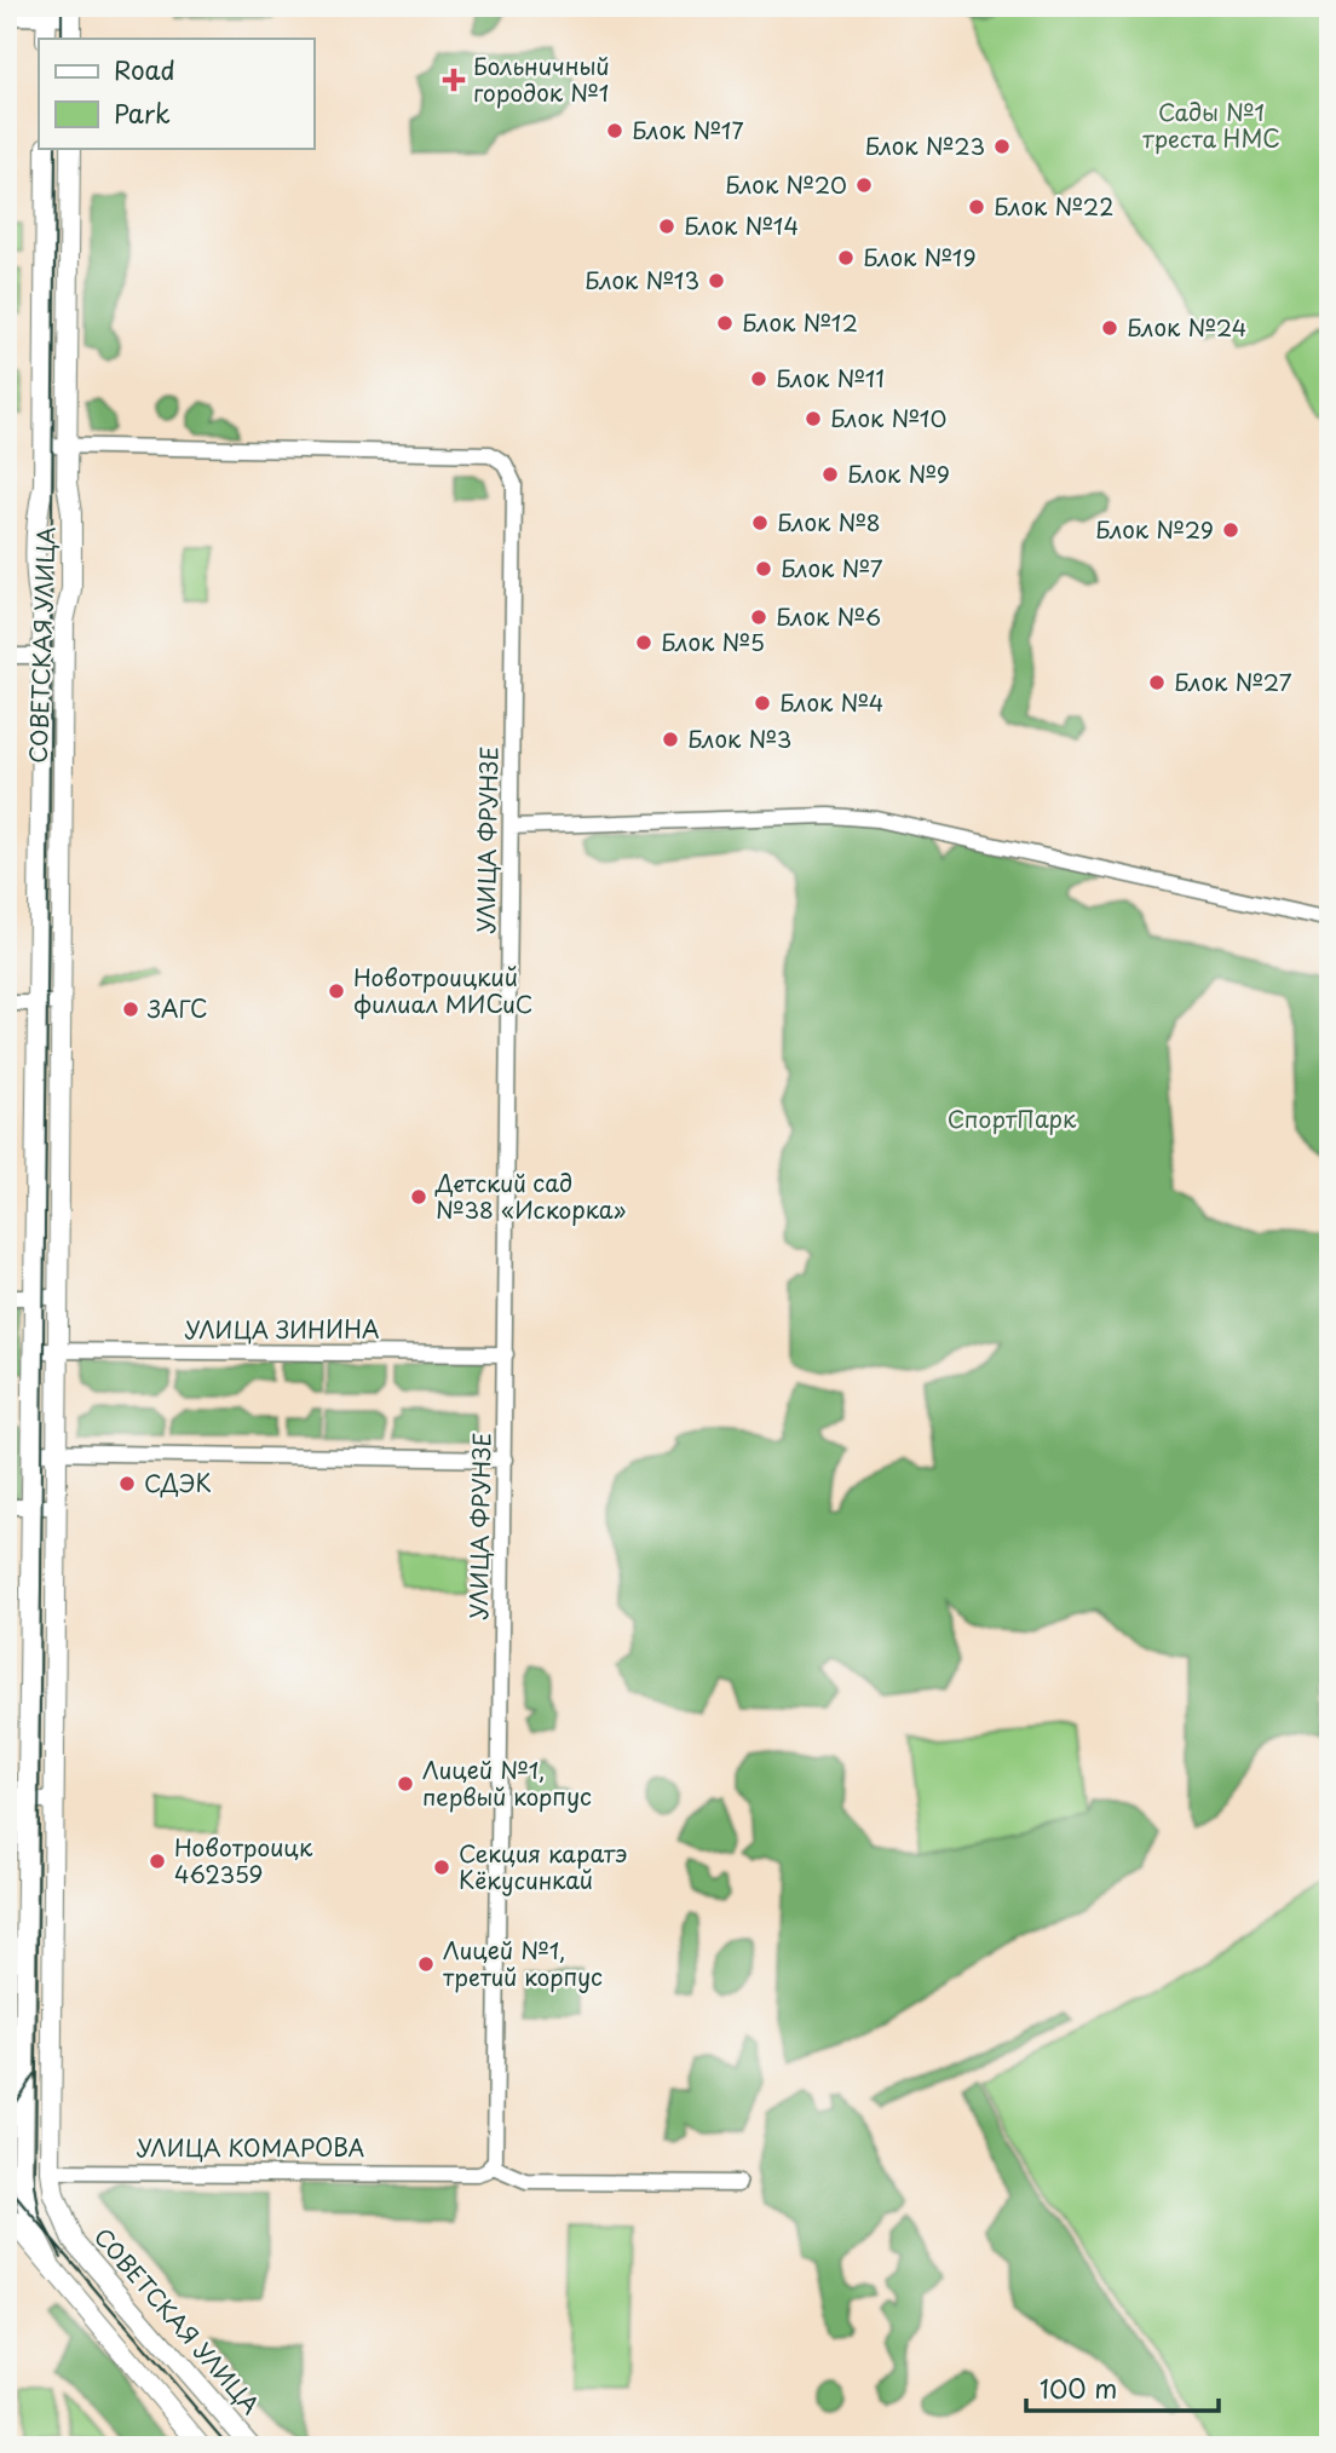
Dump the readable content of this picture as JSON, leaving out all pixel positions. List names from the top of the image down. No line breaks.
{"streets":{"main road":["СОВЕТСКАЯ УЛИЦА","УЛИЦА КОМАРОВА"],"street":["УЛИЦА ФРУНЗЕ","УЛИЦА ЗИНИНА"]},"crossings":[["СОВЕТСКАЯ УЛИЦА","УЛИЦА ФРУНЗЕ"],["СОВЕТСКАЯ УЛИЦА","УЛИЦА ЗИНИНА"],["СОВЕТСКАЯ УЛИЦА","УЛИЦА КОМАРОВА"],["УЛИЦА ФРУНЗЕ","УЛИЦА ЗИНИНА"],["УЛИЦА ФРУНЗЕ","УЛИЦА КОМАРОВА"]],"parks":["Сады №1 треста НМС","СпортПарк"],"places":{"health":["Больничный городок №1"],"other":["Блок №17","Блок №23","Блок №20","Блок №22","Блок №14","Блок №19","Блок №13","Блок №12","Блок №24","Блок №11","Блок №10","Блок №9","Блок №8","Блок №29","Блок №7","Блок №6","Блок №5","Блок №27","Блок №4","Блок №3","Новотроицкий филиал МИСиС","ЗАГС","Детский сад №38 «Искорка»","СДЭК","Лицей №1, первый корпус","Новотроицк 462359","Секция каратэ Кёкусинкай","Лицей №1, третий корпус"]},"legend":["Road","Park"],"scale_bar":"100 m"}
